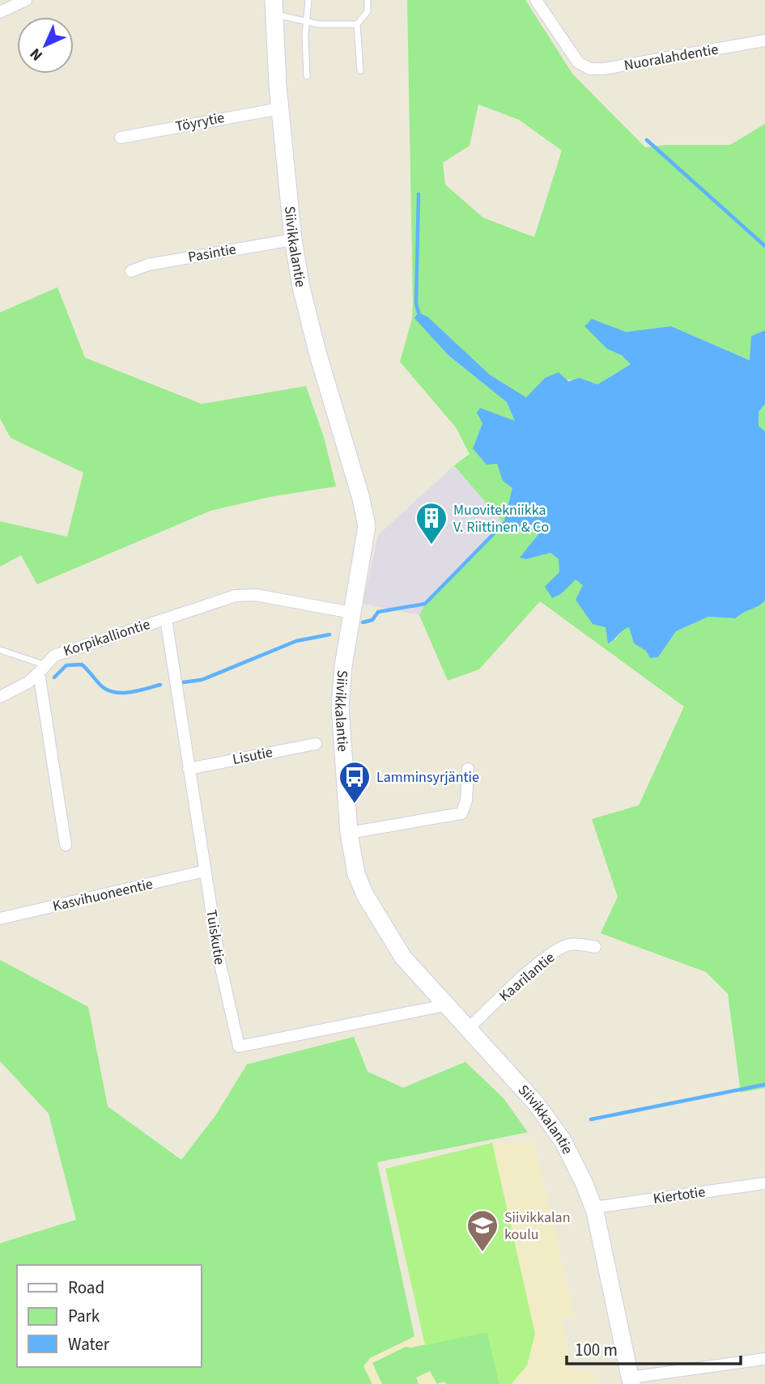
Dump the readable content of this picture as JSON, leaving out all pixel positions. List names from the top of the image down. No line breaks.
{"streets":{"main road":["Siivikkalantie"],"street":["Nuoralahdentie","Töyrytie","Pasintie","Korpikalliontie","Lisutie","Kasvihuoneentie","Tuiskutie","Kaarilantie","Kiertotie"]},"crossings":[["Töyrytie","Siivikkalantie"],["Siivikkalantie","Pasintie"],["Siivikkalantie","Korpikalliontie"],["Siivikkalantie","Tuiskutie"],["Siivikkalantie","Kaarilantie"],["Siivikkalantie","Kiertotie"],["Korpikalliontie","Tuiskutie"],["Lisutie","Tuiskutie"],["Kasvihuoneentie","Tuiskutie"]],"places":{"building":["Muovitekniikka V. Riittinen & Co"],"bus stop":["Lamminsyrjäntie"],"school or university":["Siivikkalan koulu"]},"legend":["Road","Park","Water"],"scale_bar":"100 m","north":"bottom left"}
